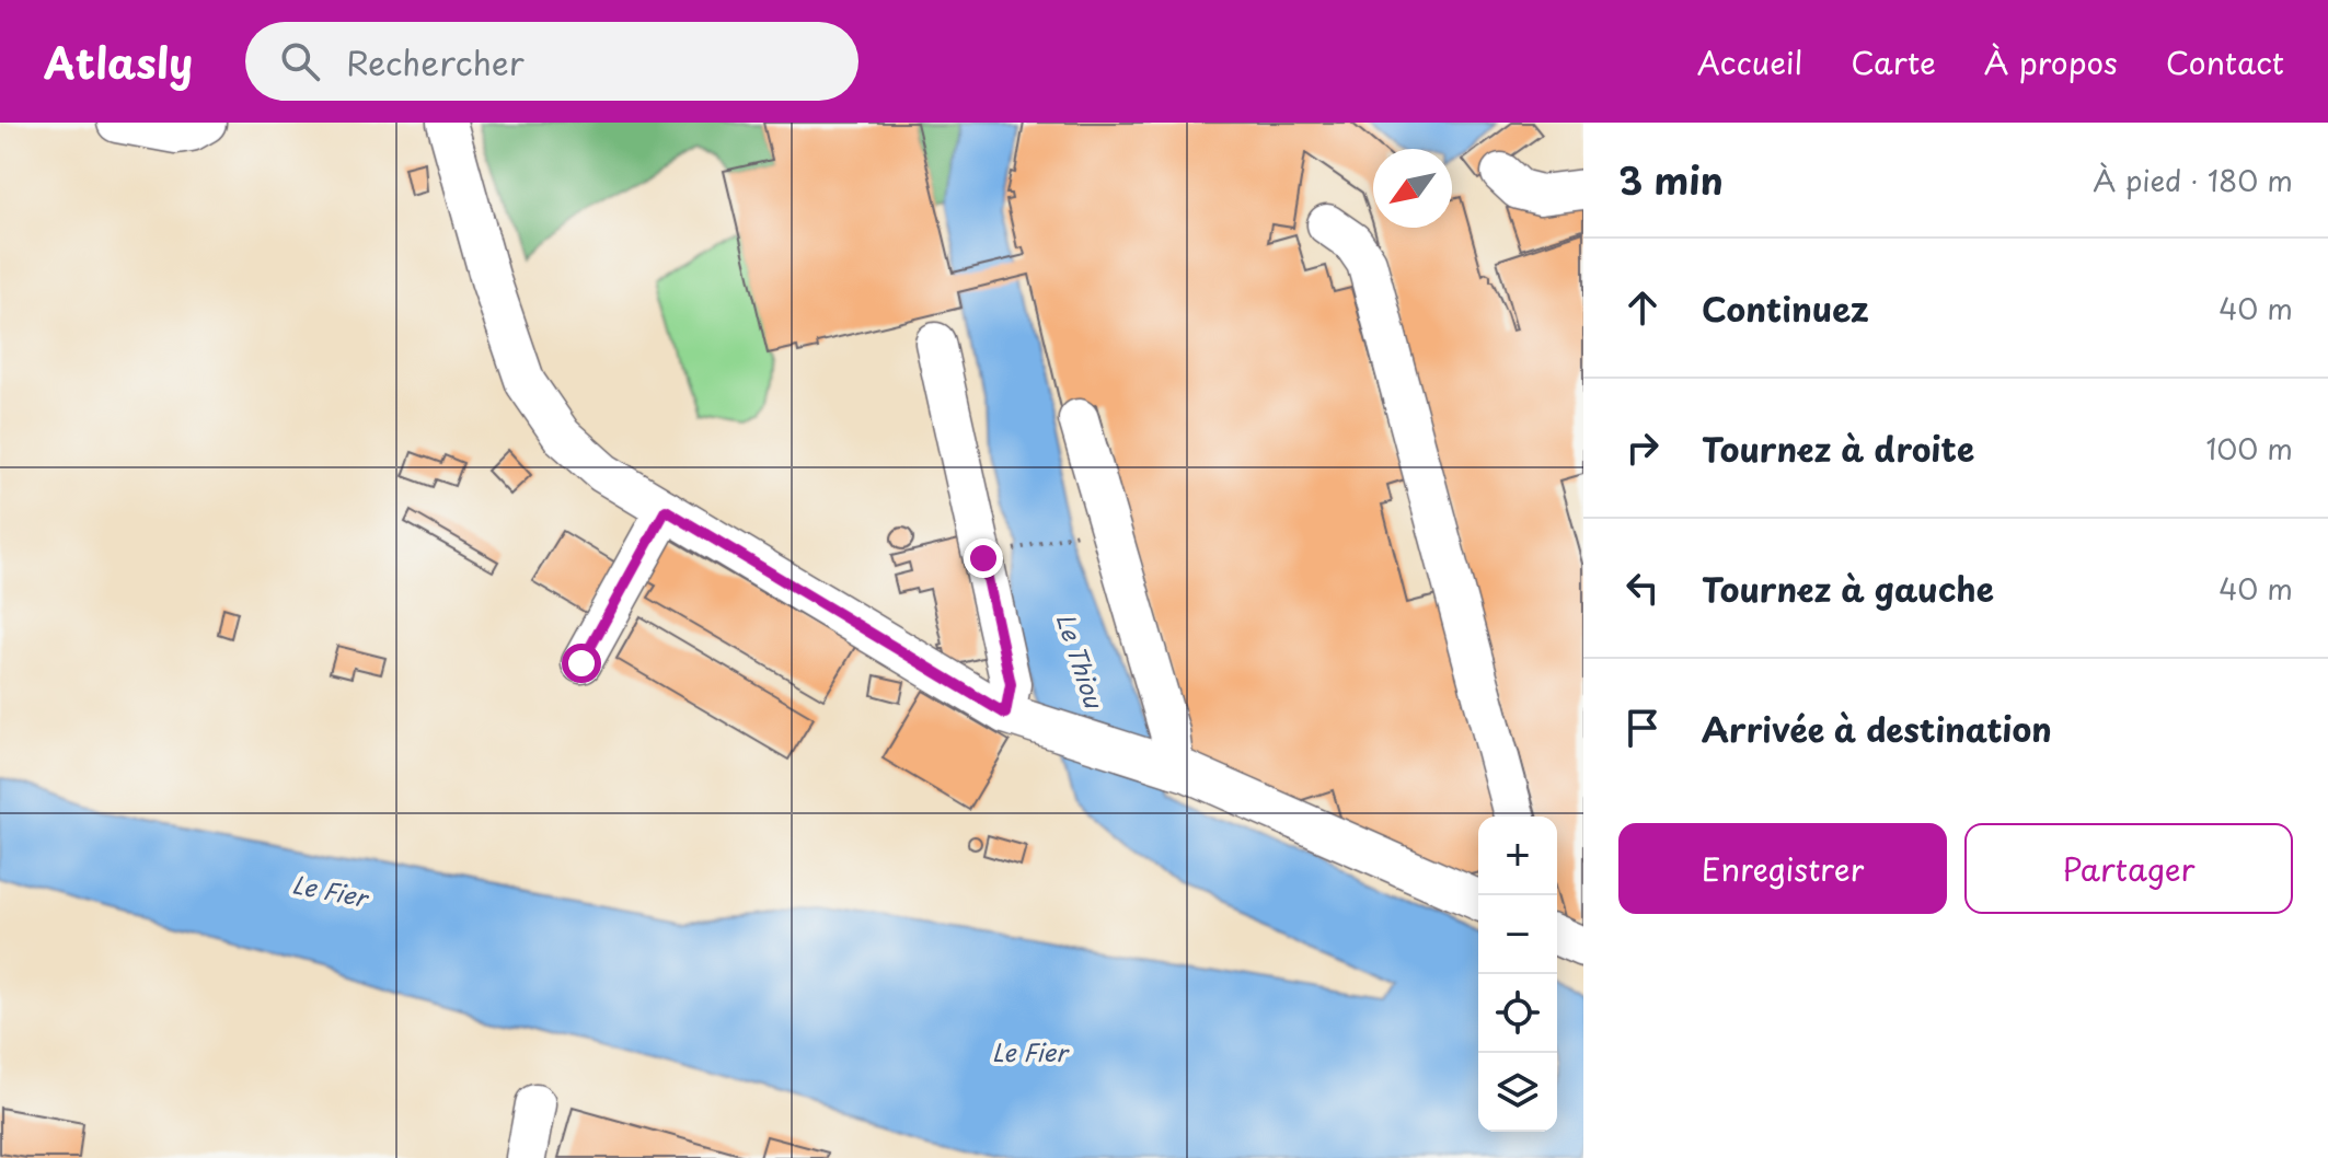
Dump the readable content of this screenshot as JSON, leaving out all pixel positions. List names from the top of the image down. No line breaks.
{"water":["Le Thiou","Le Fier"],"north":"bottom left","page":{"header":"Atlasly","search":"Rechercher","nav":["Accueil","Carte","À propos","Contact"],"heading":["3 min","À pied · 180 m"],"list":[["Continuez","40 m"],["Tournez à droite","100 m"],["Tournez à gauche","40 m"],"Arrivée à destination"],"buttons":["Enregistrer","Partager"],"map_buttons":["+","−"]}}
